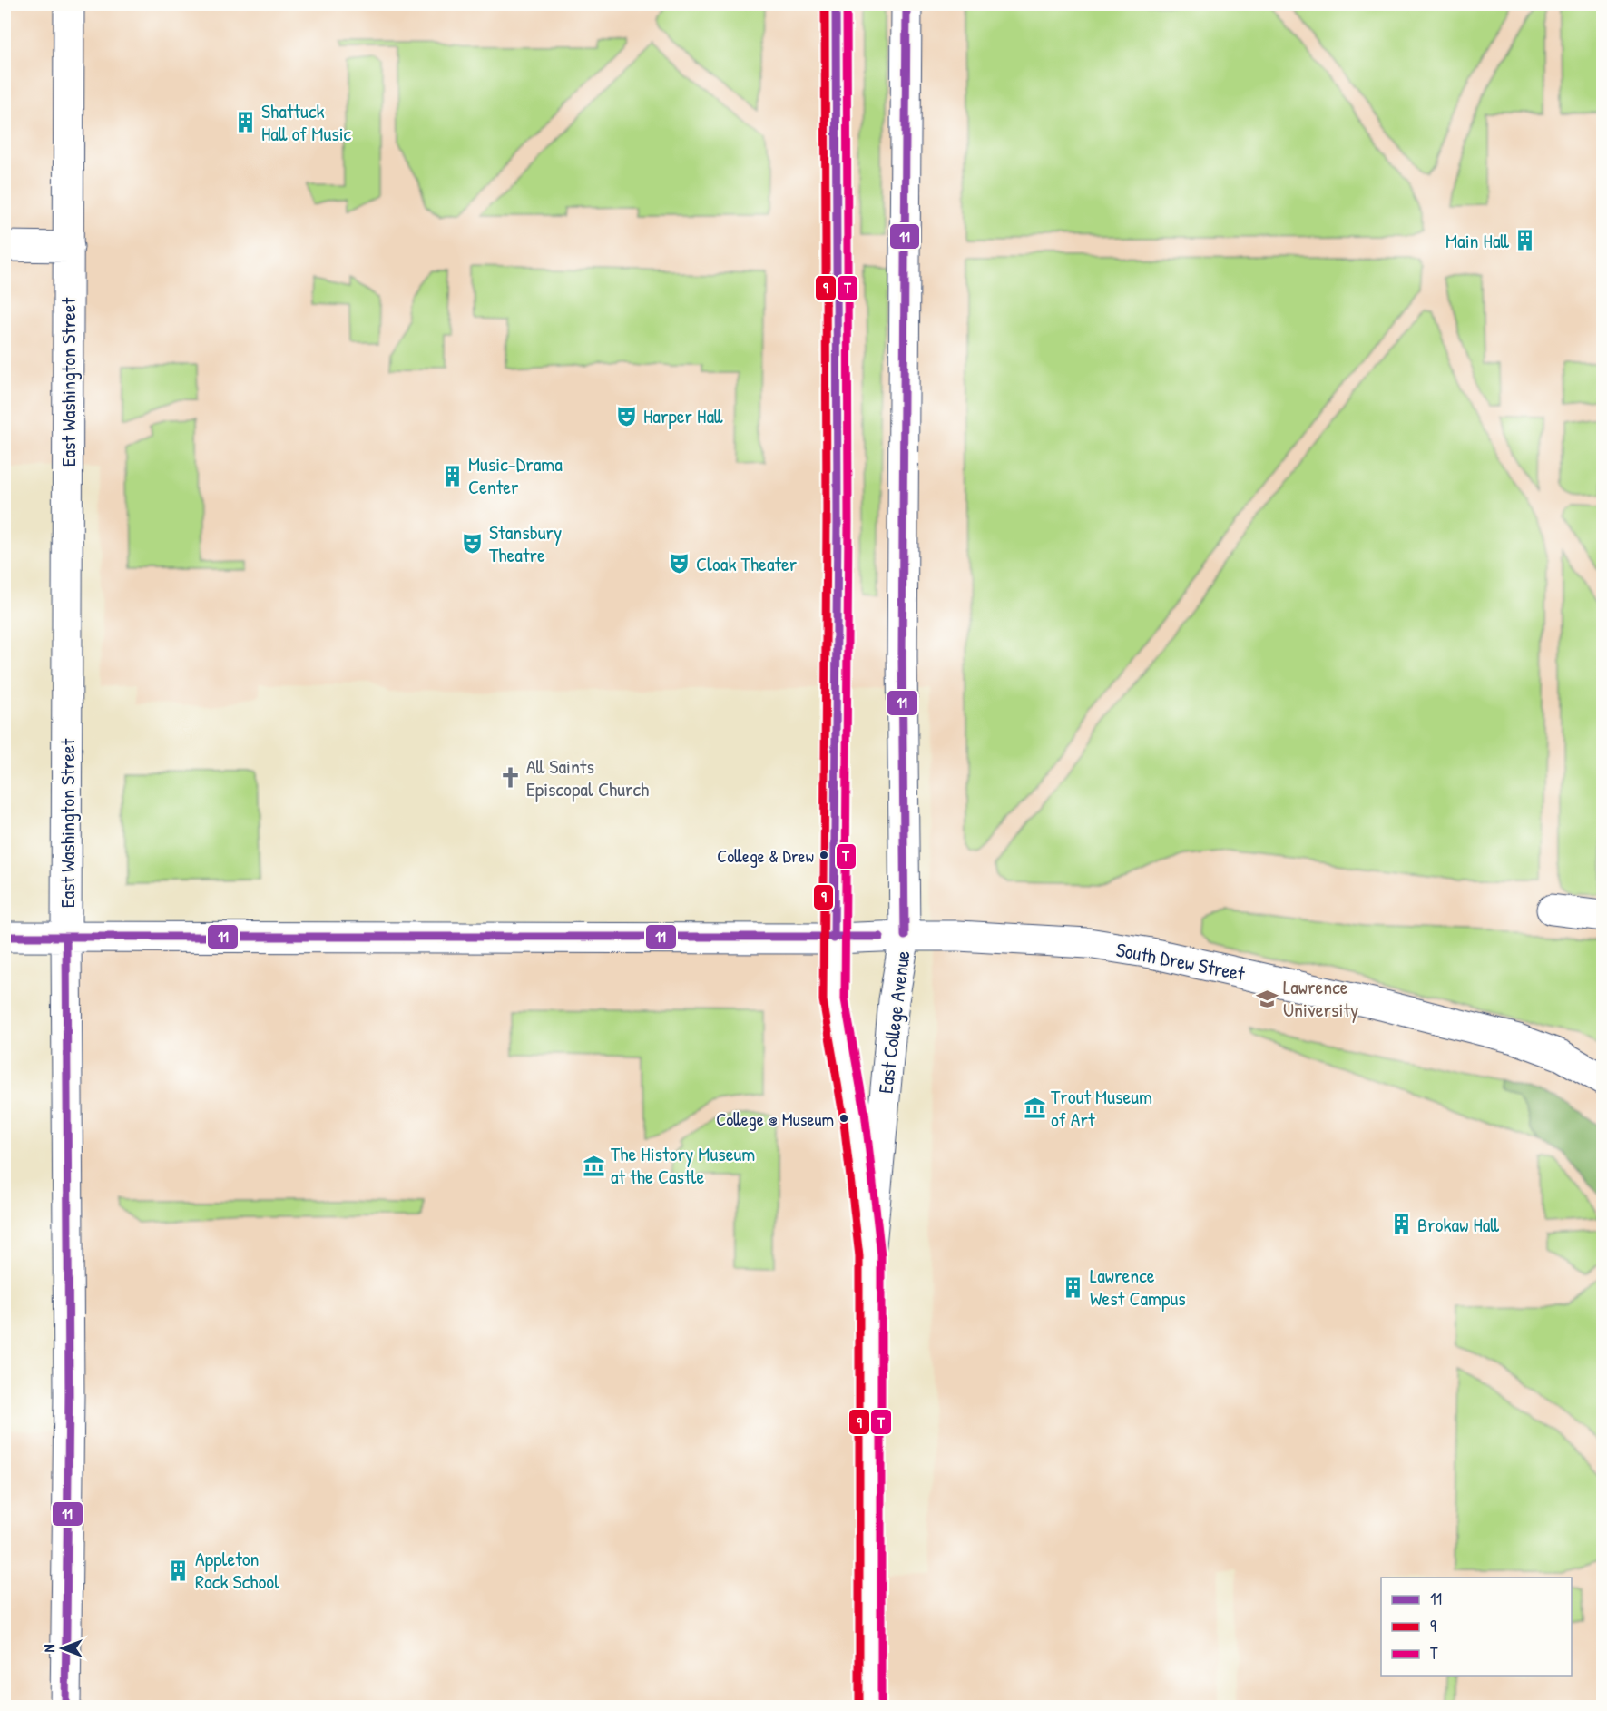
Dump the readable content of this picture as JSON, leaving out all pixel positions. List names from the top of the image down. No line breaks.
{"streets":{"street":["East Washington Street","South Drew Street","East College Avenue"]},"crossings":[["East Washington Street","South Drew Street"],["South Drew Street","East College Avenue"]],"places":{"building":["Shattuck Hall of Music","Main Hall","Music-Drama Center","Brokaw Hall","Lawrence West Campus","Appleton Rock School"],"theatre":["Harper Hall","Stansbury Theatre","Cloak Theater"],"church":["All Saints Episcopal Church"],"other":["College & Drew","College @ Museum"],"school or university":["Lawrence University"],"museum":["Trout Museum of Art","The History Museum at the Castle"]},"lines":["transit line 11","transit line 9","transit line T"],"legend":["11","9","T"],"north":"left"}
